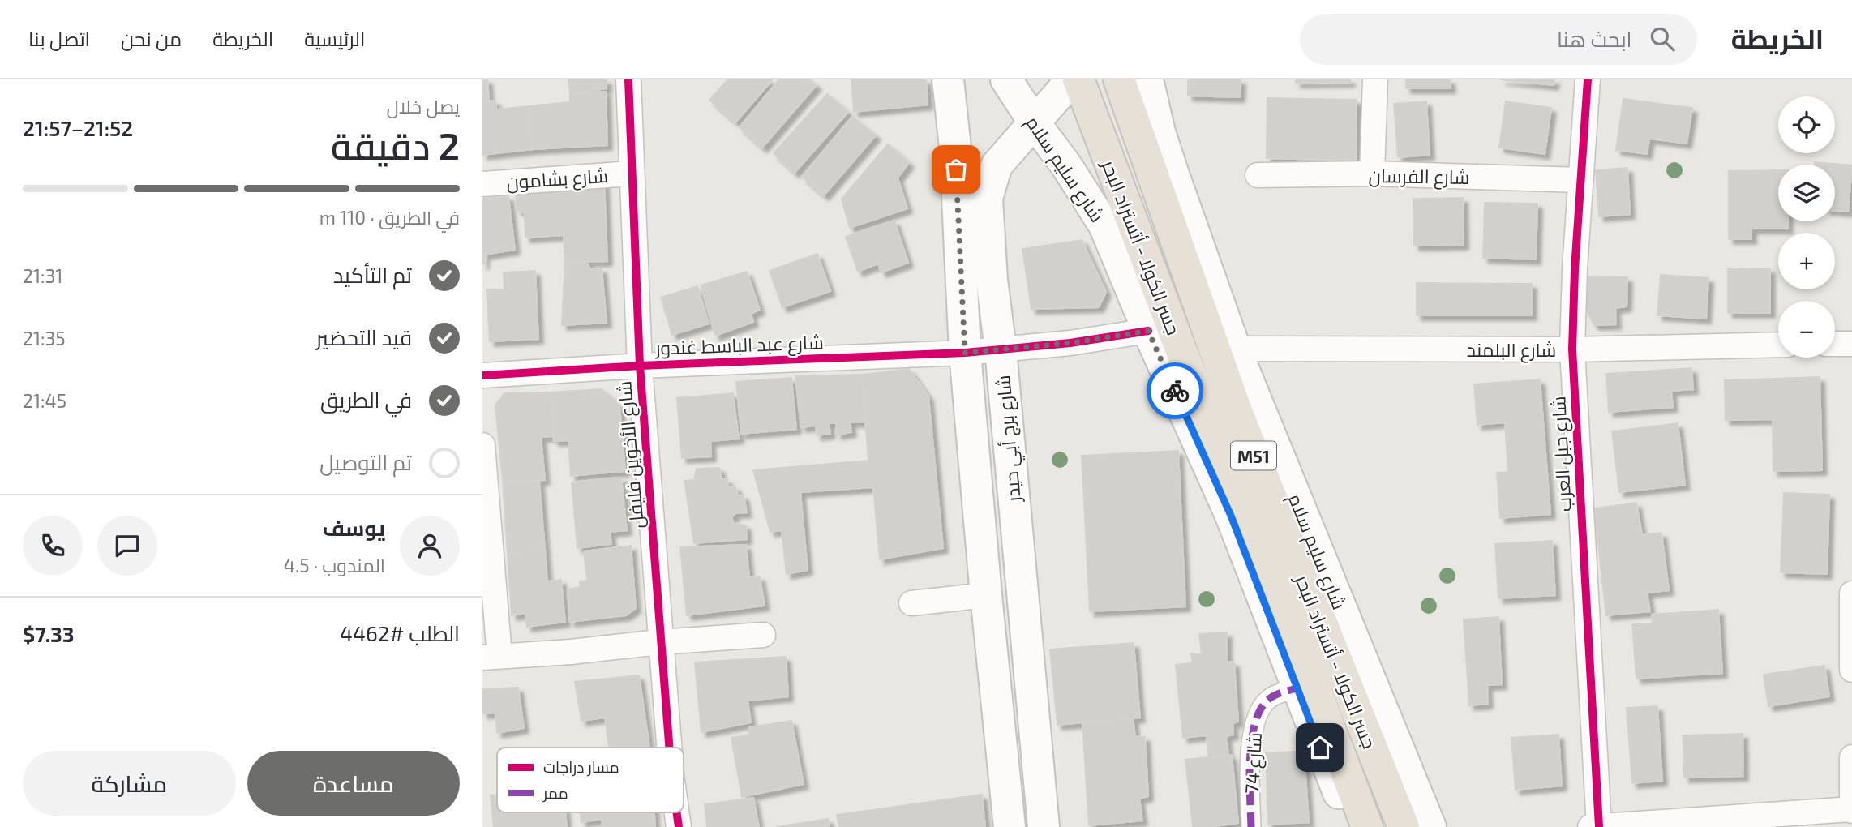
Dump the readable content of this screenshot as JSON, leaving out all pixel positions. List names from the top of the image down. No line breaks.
{"streets":{"highway":["جسر الكولا - أتستراد البحر","M51"],"main road":["شارع سليم سلام","شارع برج أبي حيدر"],"street":["شارع الفرسان","شارع بشامون","شارع عبد الباسط غندور","شارع البلمند","شارع جبل العرب","شارع الأخوين فليفل","شارع 74"]},"crossings":[["شارع سليم سلام","شارع عبد الباسط غندور"],["شارع سليم سلام","شارع البلمند"],["شارع سليم سلام","شارع برج أبي حيدر"],["شارع سليم سلام","شارع 74"],["شارع الفرسان","شارع جبل العرب"],["شارع بشامون","شارع الأخوين فليفل"],["شارع عبد الباسط غندور","شارع برج أبي حيدر"],["شارع عبد الباسط غندور","شارع الأخوين فليفل"],["شارع البلمند","شارع جبل العرب"]],"legend":["مسار دراجات","ممر"],"page":{"header":"الخريطة","search":"ابحث هنا","nav":["الرئيسية","الخريطة","من نحن","اتصل بنا"],"heading":["2 دقيقة","يصل خلال","21:52–21:57"],"panel":["يوسف","المندوب · 4.5","الطلب #4462","$7.33"],"map_buttons":["+","−"],"bar":"في الطريق · 110 m","list":[["تم التأكيد","21:31"],["قيد التحضير","21:35"],["في الطريق","21:45"],"تم التوصيل"],"buttons":["مساعدة","مشاركة"]}}
